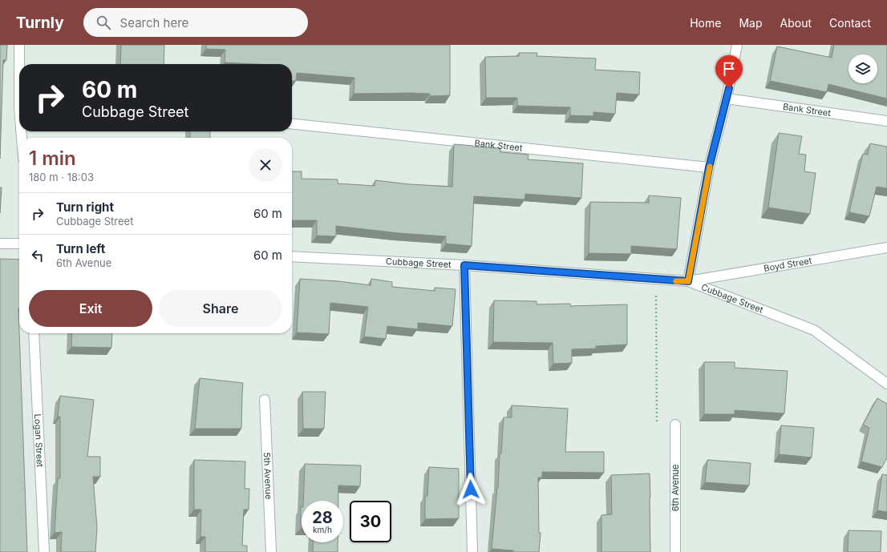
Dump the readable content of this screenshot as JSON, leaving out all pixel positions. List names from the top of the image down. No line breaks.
{"streets":{"street":["Bank Street","Cubbage Street","Boyd Street","Logan Street","5th Avenue","6th Avenue"]},"crossings":[["Cubbage Street","Boyd Street"]],"page":{"header":"Turnly","search":"Search here","nav":["Home","Map","About","Contact"],"turn":["60 m","Cubbage Street"],"heading":["1 min","180 m · 18:03"],"list":[{"name":"Turn right","note":"Cubbage Street","value":"60 m"},{"name":"Turn left","note":"6th Avenue","value":"60 m"}],"buttons":["Exit","Share"],"speed":"28 km/h","limit":"30"}}
